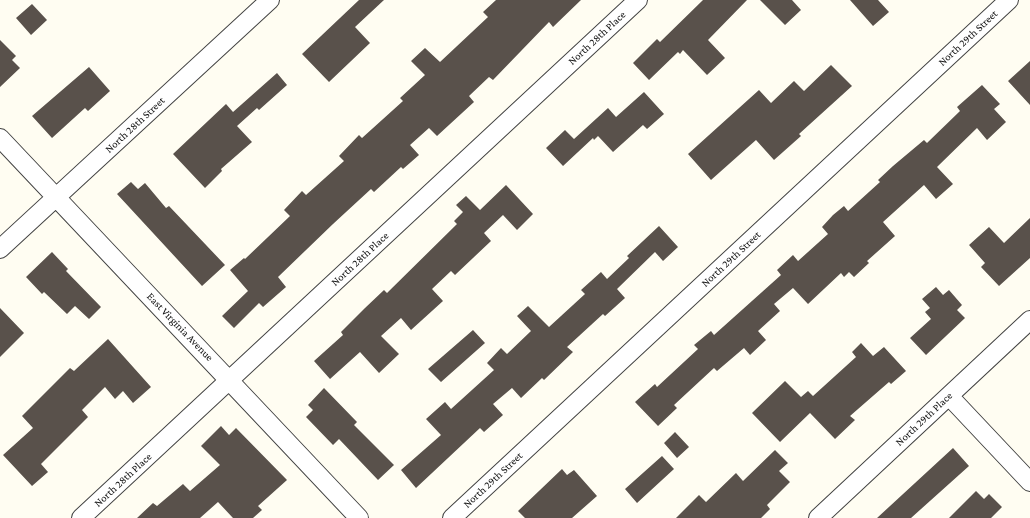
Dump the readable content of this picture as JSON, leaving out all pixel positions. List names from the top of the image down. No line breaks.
{"streets":{"street":["North 28th Place","North 29th Street","North 28th Street","East Virginia Avenue","North 29th Place"]},"crossings":[["North 28th Place","East Virginia Avenue"],["North 28th Street","East Virginia Avenue"]]}
